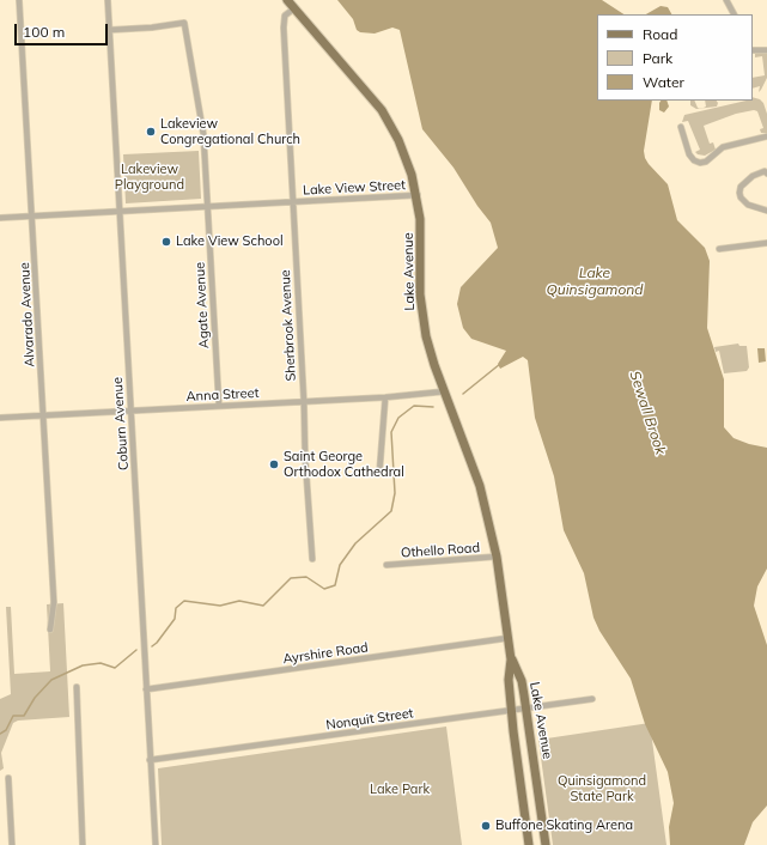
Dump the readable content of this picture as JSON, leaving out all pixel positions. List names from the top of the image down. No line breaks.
{"streets":{"main road":["Lake Avenue"],"street":["Lake View Street","Agate Avenue","Alvarado Avenue","Sherbrook Avenue","Anna Street","Coburn Avenue","Othello Road","Ayrshire Road","Nonquit Street"]},"crossings":[["Lake View Street","Lake Avenue"],["Lake View Street","Agate Avenue"],["Lake View Street","Sherbrook Avenue"],["Lake Avenue","Sherbrook Avenue"],["Lake Avenue","Anna Street"],["Lake Avenue","Othello Road"],["Lake Avenue","Ayrshire Road"],["Lake Avenue","Nonquit Street"],["Agate Avenue","Anna Street"],["Agate Avenue","Coburn Avenue"],["Alvarado Avenue","Anna Street"],["Sherbrook Avenue","Anna Street"],["Anna Street","Coburn Avenue"],["Coburn Avenue","Ayrshire Road"],["Coburn Avenue","Nonquit Street"]],"water":["Lake Quinsigamond","Sewall Brook"],"parks":["Lakeview Playground","Quinsigamond State Park","Lake Park"],"places":["Lakeview Congregational Church","Lake View School","Saint George Orthodox Cathedral","Buffone Skating Arena"],"legend":["Road","Park","Water"],"scale_bar":"100 m"}
